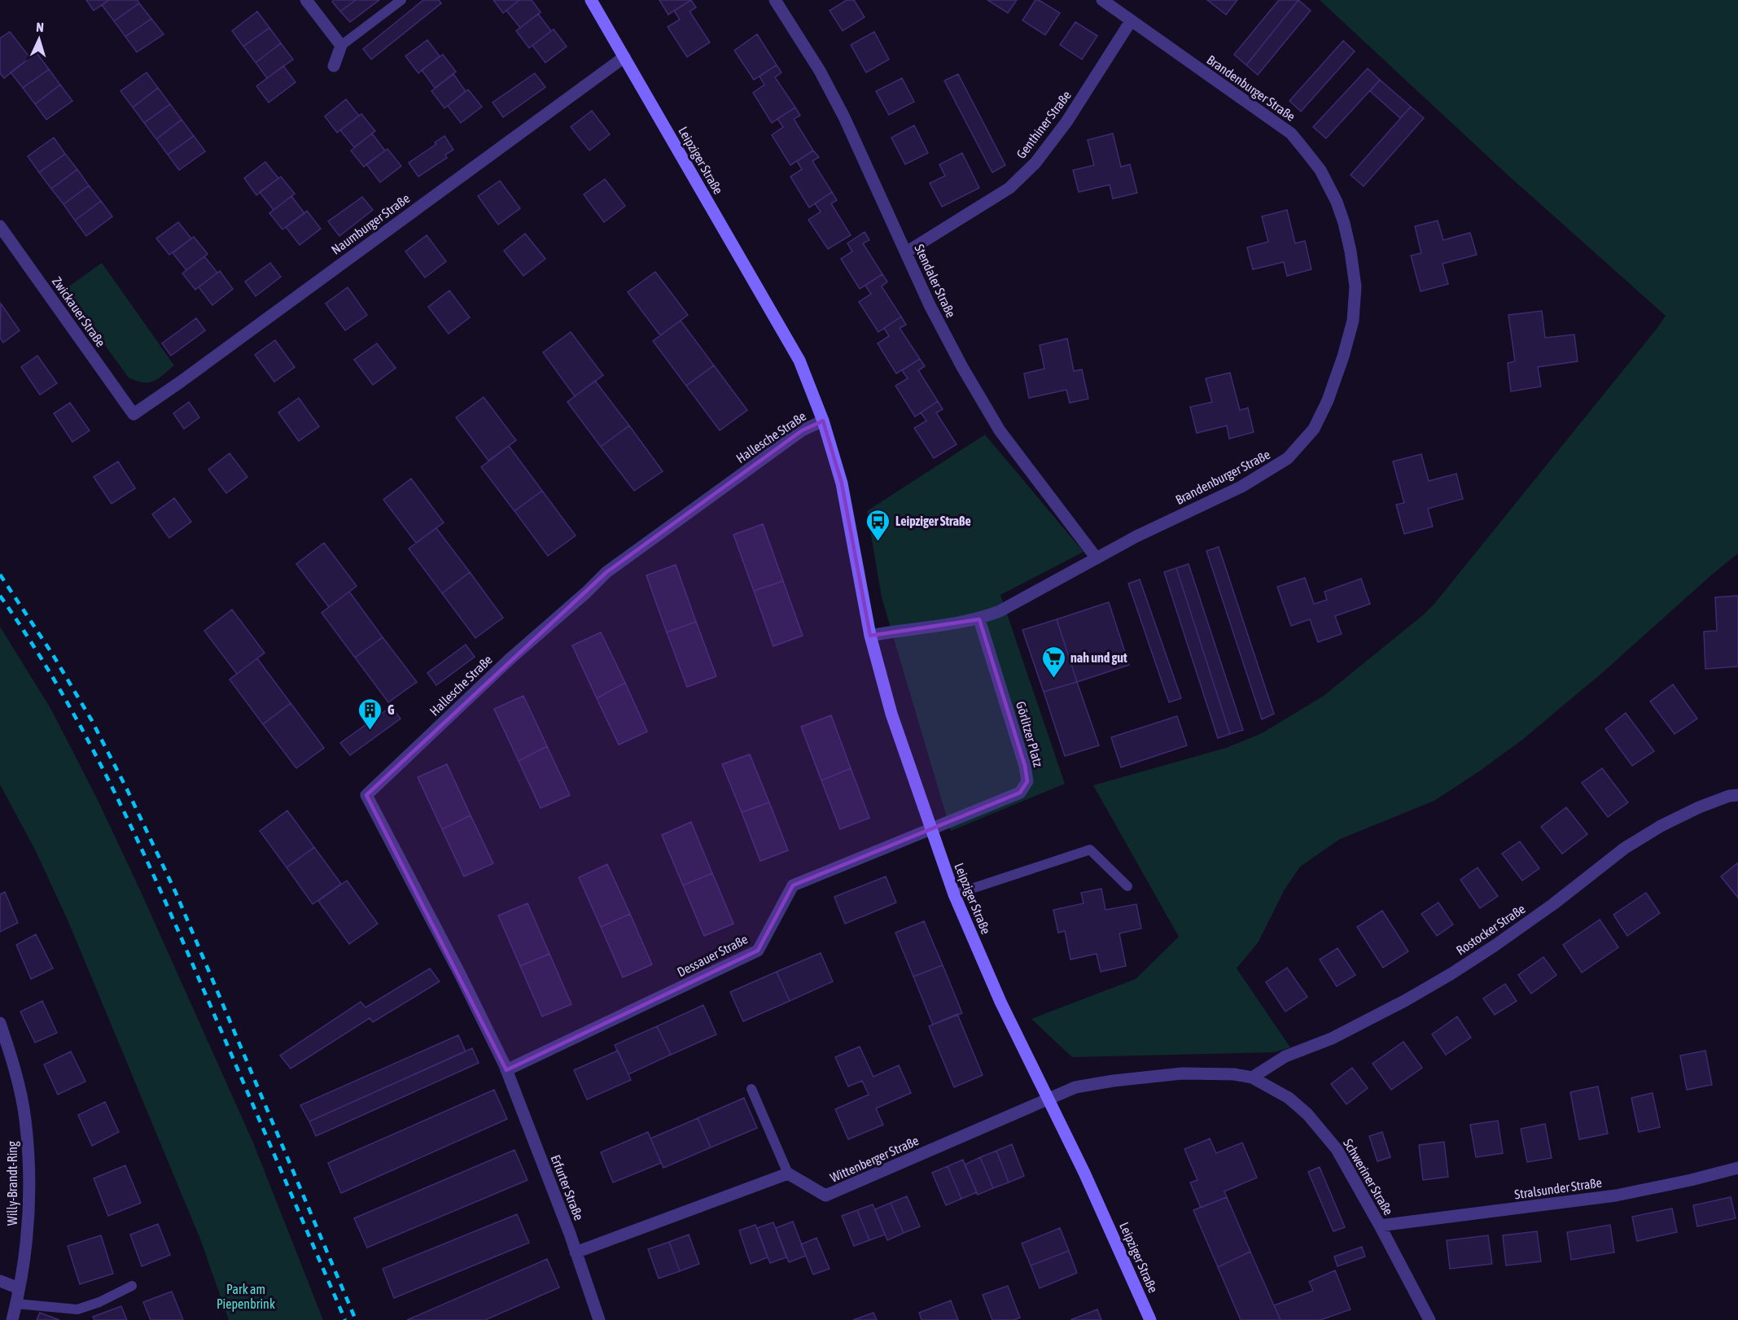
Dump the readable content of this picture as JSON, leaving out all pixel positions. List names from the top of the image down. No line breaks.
{"streets":{"main road":["Leipziger Straße"],"street":["Brandenburger Straße","Genthiner Straße","Naumburger Straße","Stendaler Straße","Zwickauer Straße","Hallesche Straße","Görlitzer Platz","Rostocker Straße","Dessauer Straße","Wittenberger Straße","Schweriner Straße","Willy-Brandt-Ring","Erfurter Straße","Stralsunder Straße"]},"crossings":[["Brandenburger Straße","Genthiner Straße"],["Brandenburger Straße","Leipziger Straße"],["Brandenburger Straße","Stendaler Straße"],["Brandenburger Straße","Görlitzer Platz"],["Genthiner Straße","Stendaler Straße"],["Leipziger Straße","Naumburger Straße"],["Leipziger Straße","Hallesche Straße"],["Leipziger Straße","Görlitzer Platz"],["Leipziger Straße","Dessauer Straße"],["Leipziger Straße","Wittenberger Straße"],["Leipziger Straße","Schweriner Straße"],["Naumburger Straße","Zwickauer Straße"],["Hallesche Straße","Dessauer Straße"],["Hallesche Straße","Erfurter Straße"],["Görlitzer Platz","Dessauer Straße"],["Rostocker Straße","Schweriner Straße"],["Dessauer Straße","Erfurter Straße"],["Wittenberger Straße","Schweriner Straße"],["Schweriner Straße","Stralsunder Straße"]],"parks":["Park am Piepenbrink"],"places":{"bus stop":["Leipziger Straße"],"supermarket":["nah und gut"],"building":["G"]},"north":"top"}
